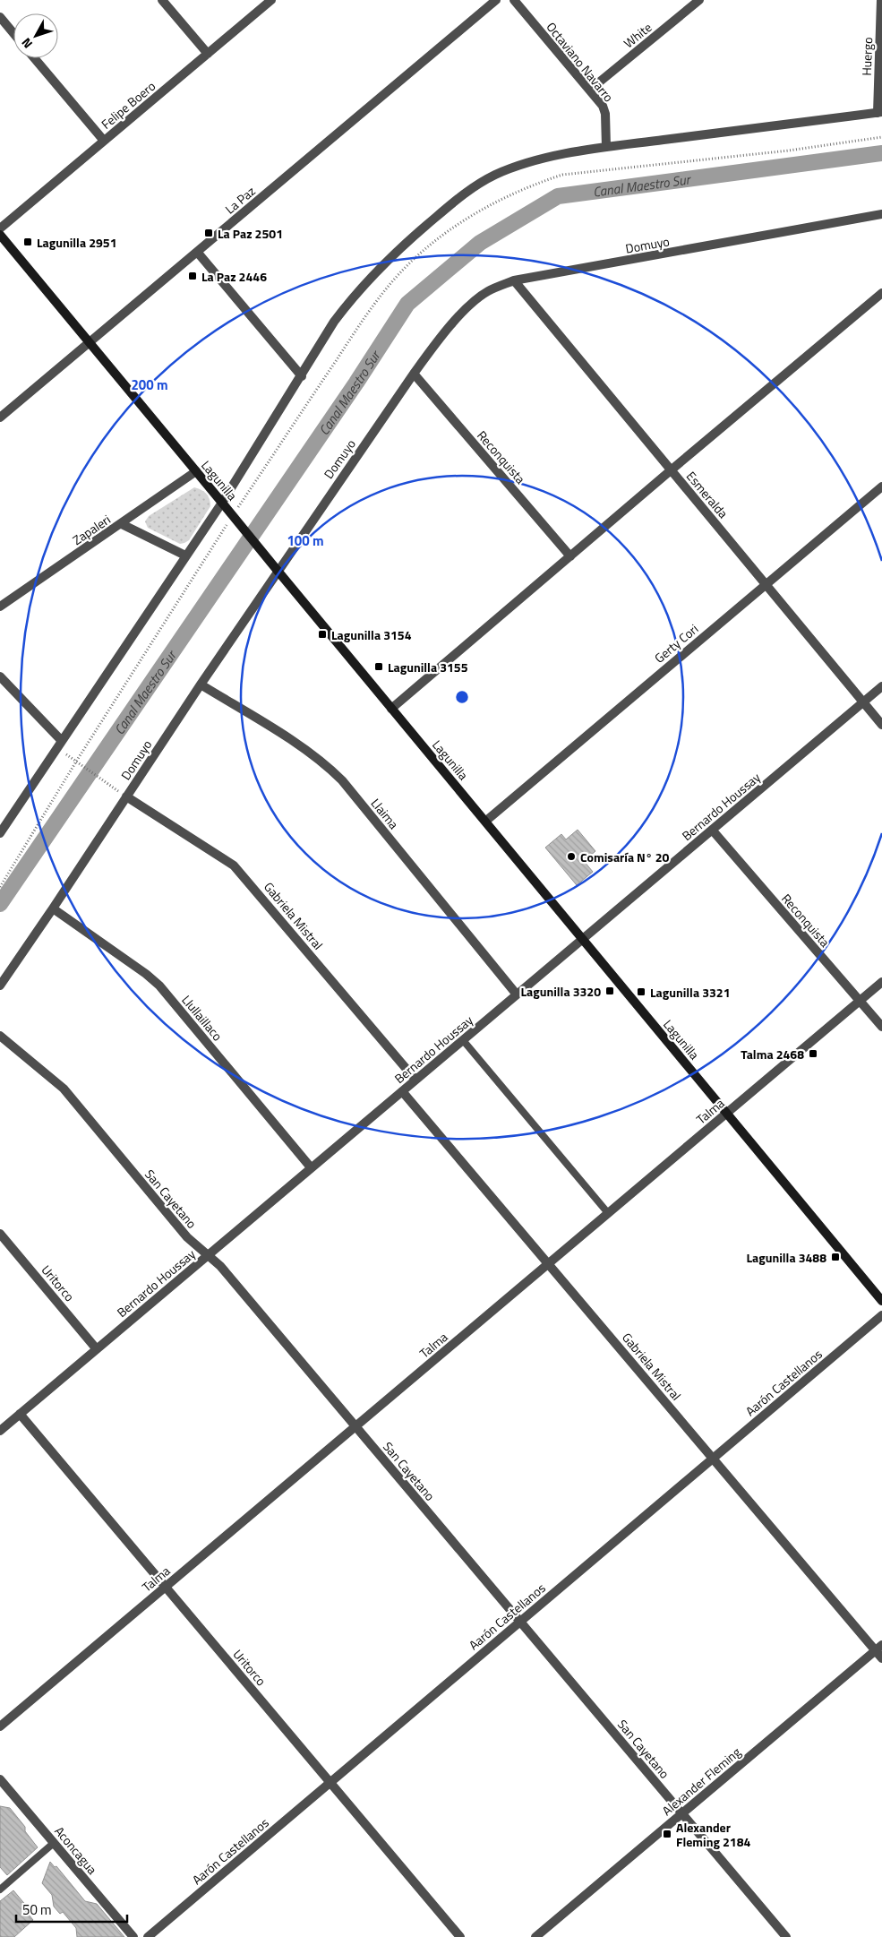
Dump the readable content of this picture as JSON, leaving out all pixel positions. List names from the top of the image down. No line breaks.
{"streets":{"main road":["Lagunilla"],"street":["White","Huergo","Octaviano Navarro","Felipe Boero","La Paz","Domuyo","Reconquista","Esmeralda","Zapaleri","Gerty Cori","Bernardo Houssay","Llaima","Gabriela Mistral","Llullaillaco","Talma","San Cayetano","Uritorco","Aarón Castellanos","Alexander Fleming","Aconcagua"]},"crossings":[["White","Octaviano Navarro"],["La Paz","Lagunilla"],["Domuyo","Reconquista"],["Domuyo","Lagunilla"],["Domuyo","Esmeralda"],["Domuyo","Llaima"],["Domuyo","Gabriela Mistral"],["Domuyo","Llullaillaco"],["Reconquista","Bernardo Houssay"],["Reconquista","Talma"],["Lagunilla","Zapaleri"],["Lagunilla","Gerty Cori"],["Lagunilla","Bernardo Houssay"],["Lagunilla","Talma"],["Esmeralda","Gerty Cori"],["Esmeralda","Bernardo Houssay"],["Bernardo Houssay","Llaima"],["Bernardo Houssay","Gabriela Mistral"],["Bernardo Houssay","Llullaillaco"],["Bernardo Houssay","San Cayetano"],["Bernardo Houssay","Uritorco"],["Gabriela Mistral","Talma"],["Gabriela Mistral","Aarón Castellanos"],["Gabriela Mistral","Alexander Fleming"],["Talma","San Cayetano"],["Talma","Uritorco"],["San Cayetano","Aarón Castellanos"],["San Cayetano","Alexander Fleming"],["Uritorco","Aarón Castellanos"]],"water":["Canal Maestro Sur"],"places":{"transit":["La Paz 2501","Lagunilla 2951","La Paz 2446","Lagunilla 3154","Lagunilla 3155","Lagunilla 3320","Lagunilla 3321","Talma 2468","Lagunilla 3488","Alexander Fleming 2184"],"other":["Comisaría N° 20"]},"scale_bar":"50 m","north":"bottom left","rings":["200 m","100 m"]}
